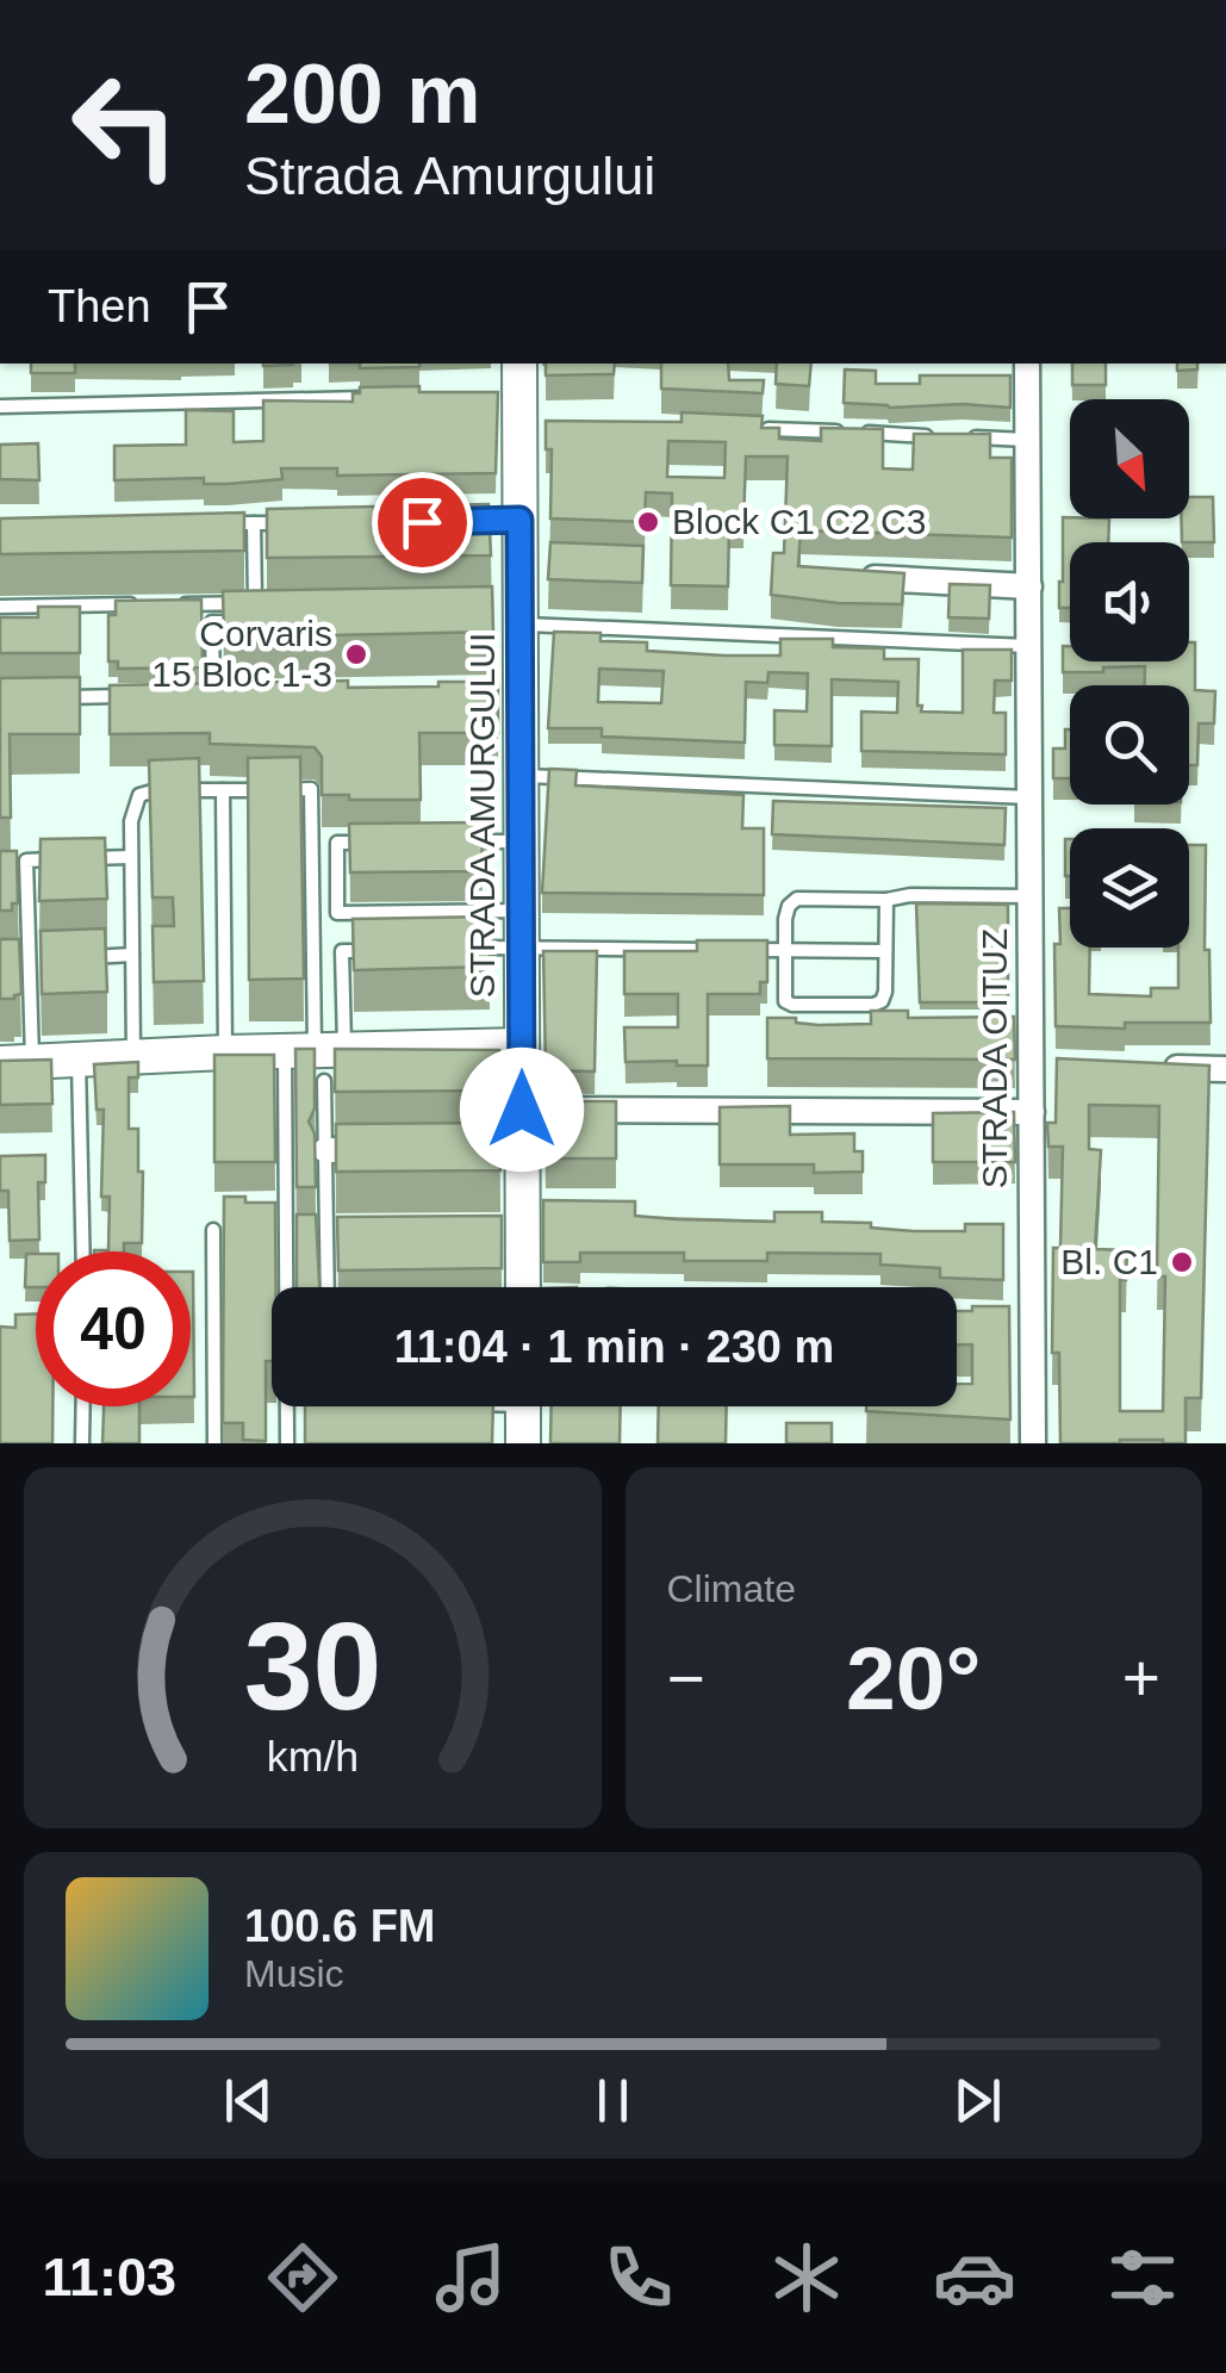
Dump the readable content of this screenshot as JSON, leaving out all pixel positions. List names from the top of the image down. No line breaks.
{"streets":{"street":["STRADA AMURGULUI","STRADA OITUZ"]},"places":["Block C1 C2 C3","Corvaris 15 Bloc 1-3","Bl. C1"],"north":"bottom right","page":{"turn":["200 m","Strada Amurgului"],"then":"Then","limit":"40","trip":"11:04 · 1 min · 230 m","tile":"Climate","heat":["−","20°","+"],"song":["100.6 FM","Music"],"tabs":"11:03","gauge":["30","km/h"]}}
